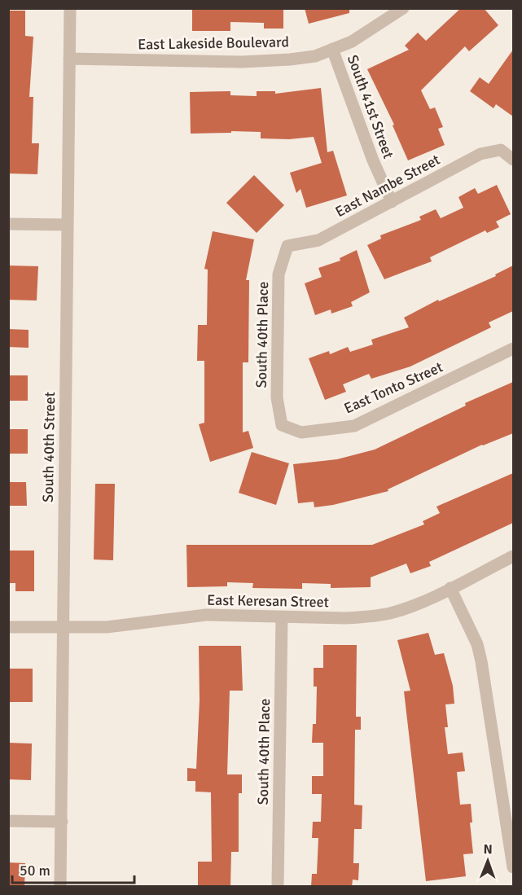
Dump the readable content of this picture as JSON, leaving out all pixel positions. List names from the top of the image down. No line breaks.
{"streets":{"street":["East Lakeside Boulevard","South 41st Street","East Nambe Street","South 40th Place","East Tonto Street","South 40th Street","East Keresan Street"]},"crossings":[["East Lakeside Boulevard","South 41st Street"],["East Lakeside Boulevard","South 40th Street"],["South 41st Street","East Nambe Street"],["East Nambe Street","South 40th Place"],["South 40th Place","East Tonto Street"],["South 40th Place","East Keresan Street"],["South 40th Street","East Keresan Street"]],"scale_bar":"50 m","north":"top"}
